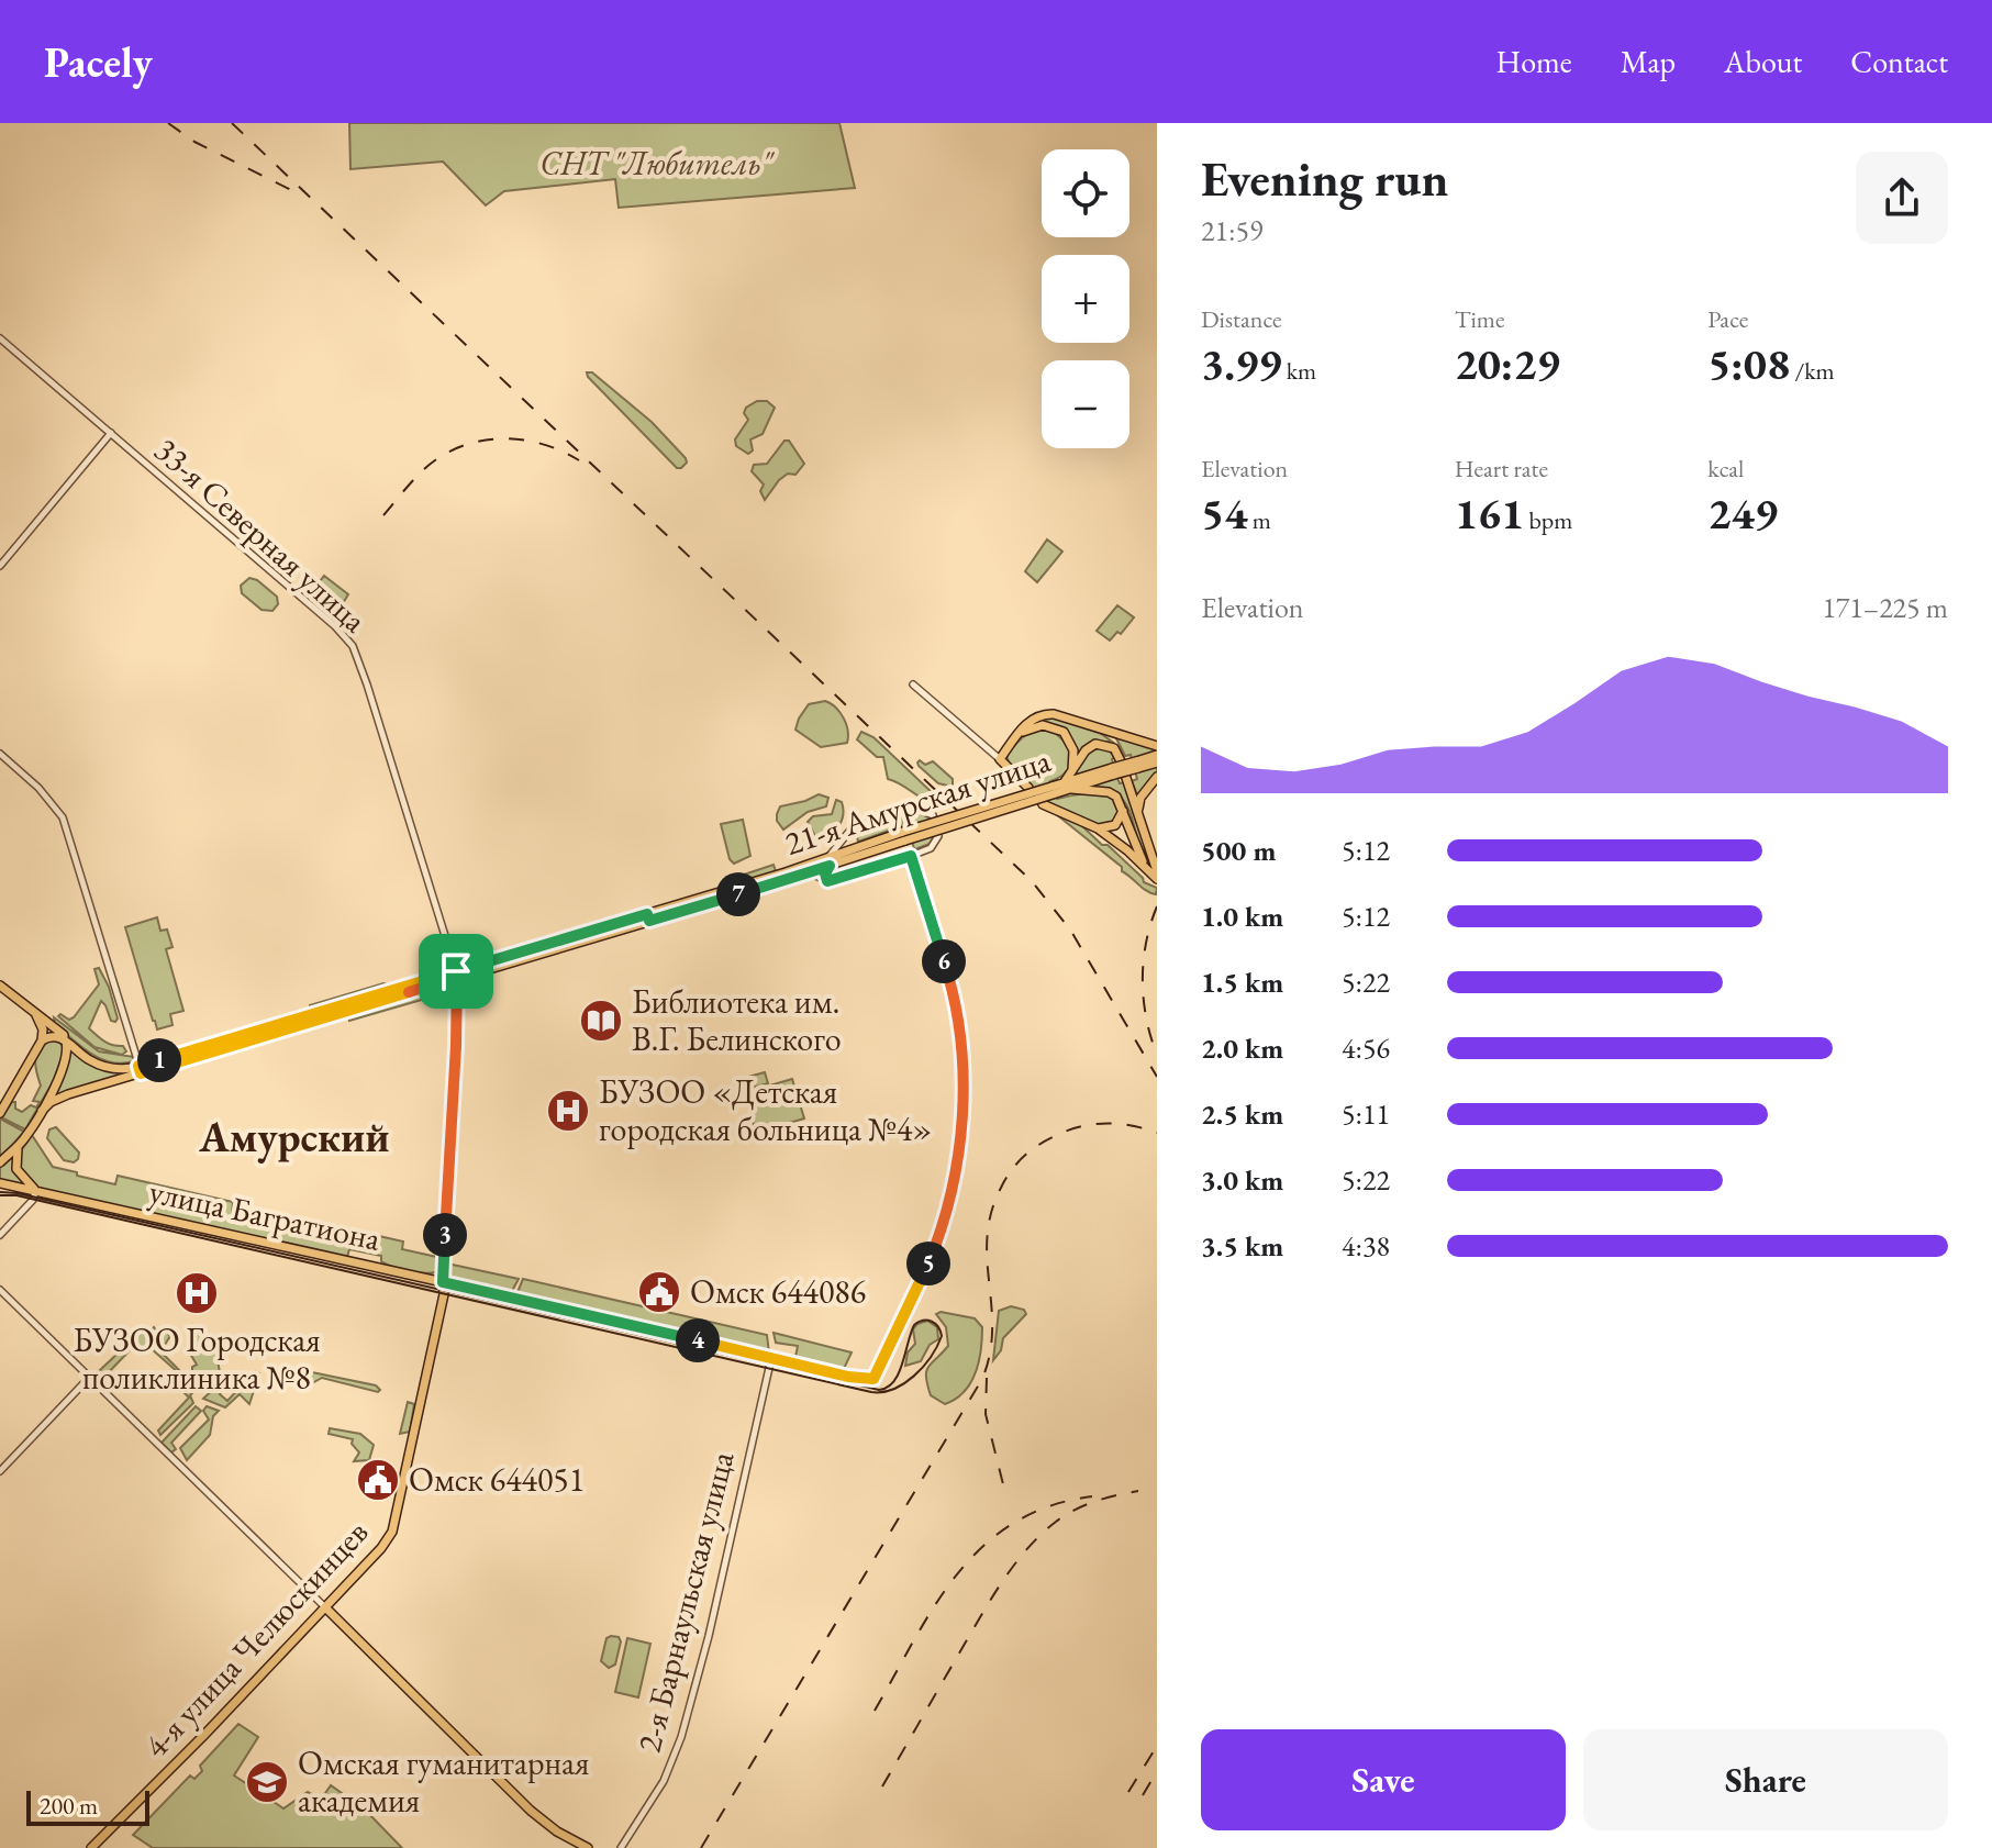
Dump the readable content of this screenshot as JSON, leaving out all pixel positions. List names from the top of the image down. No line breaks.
{"streets":{"main road":["21-я Амурская улица","улица Багратиона","4-я улица Челюскинцев"],"street":["33-я Северная улица","2-я Барнаульская улица"]},"crossings":[["33-я Северная улица","21-я Амурская улица"],["33-я Северная улица","4-я улица Челюскинцев"],["21-я Амурская улица","4-я улица Челюскинцев"],["улица Багратиона","2-я Барнаульская улица"],["улица Багратиона","4-я улица Челюскинцев"]],"districts":["Амурский"],"parks":["СНТ \"Любитель\""],"places":{"library":["Библиотека им. В.Г. Белинского"],"hospital":["БУЗОО «Детская городская больница №4»","БУЗОО Городская поликлиника №8"],"public building":["Омск 644086","Омск 644051"],"school or university":["Омская гуманитарная академия"]},"scale_bar":"200 m","page":{"header":"Pacely","nav":["Home","Map","About","Contact"],"heading":["Evening run","21:59"],"map_buttons":["+","−"],"stats":[["Distance","3.99 km"],["Time","20:29"],["Pace","5:08 /km"],["Elevation","54 m"],["Heart rate","161 bpm"],["kcal","249"]],"chart":["Elevation","171–225 m"],"list":[{"name":"500 m","note":"5:12"},{"name":"1.0 km","note":"5:12"},{"name":"1.5 km","note":"5:22"},{"name":"2.0 km","note":"4:56"},{"name":"2.5 km","note":"5:11"},{"name":"3.0 km","note":"5:22"},{"name":"3.5 km","note":"4:38"}],"pins":["7","6","1","3","5","4"],"buttons":["Save","Share"],"scale":"200 m"}}
